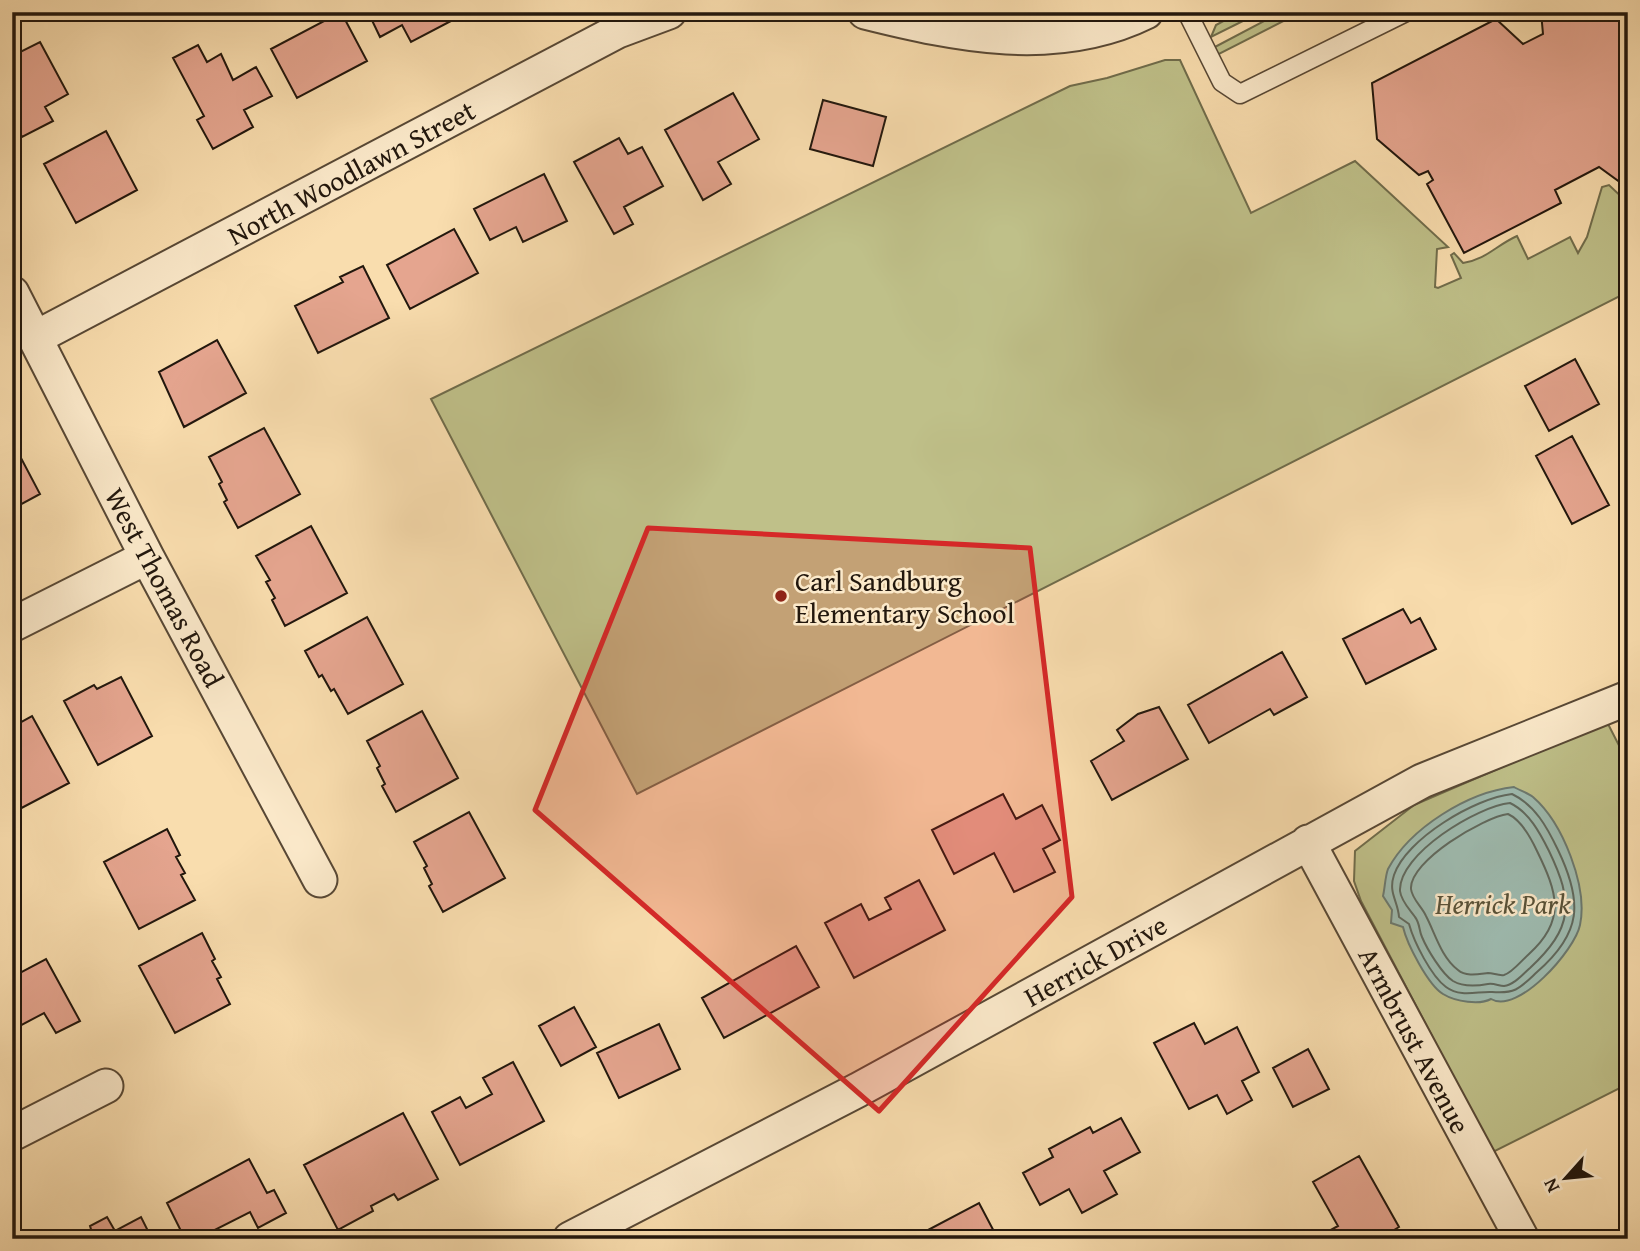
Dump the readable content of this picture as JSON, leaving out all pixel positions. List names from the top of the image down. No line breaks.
{"streets":{"street":["North Woodlawn Street","West Thomas Road","Herrick Drive","Armbrust Avenue"]},"crossings":[["North Woodlawn Street","West Thomas Road"],["Herrick Drive","Armbrust Avenue"]],"parks":["Herrick Park"],"places":["Carl Sandburg Elementary School"],"north":"bottom left"}
